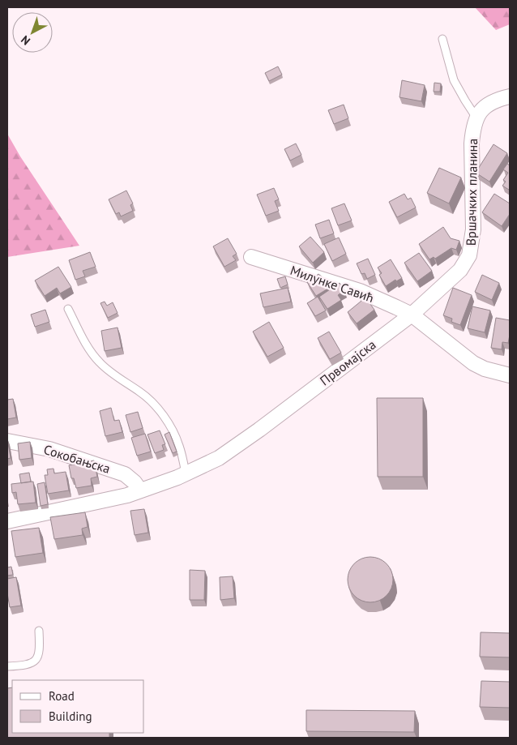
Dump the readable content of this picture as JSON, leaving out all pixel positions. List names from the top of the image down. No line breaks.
{"streets":{"street":["Вршачких планина","Милунке Савић","Првомајска","Сокобањска"]},"crossings":[["Вршачких планина","Милунке Савић"],["Вршачких планина","Првомајска"],["Милунке Савић","Првомајска"],["Првомајска","Сокобањска"]],"legend":["Road","Building"],"north":"bottom left"}
